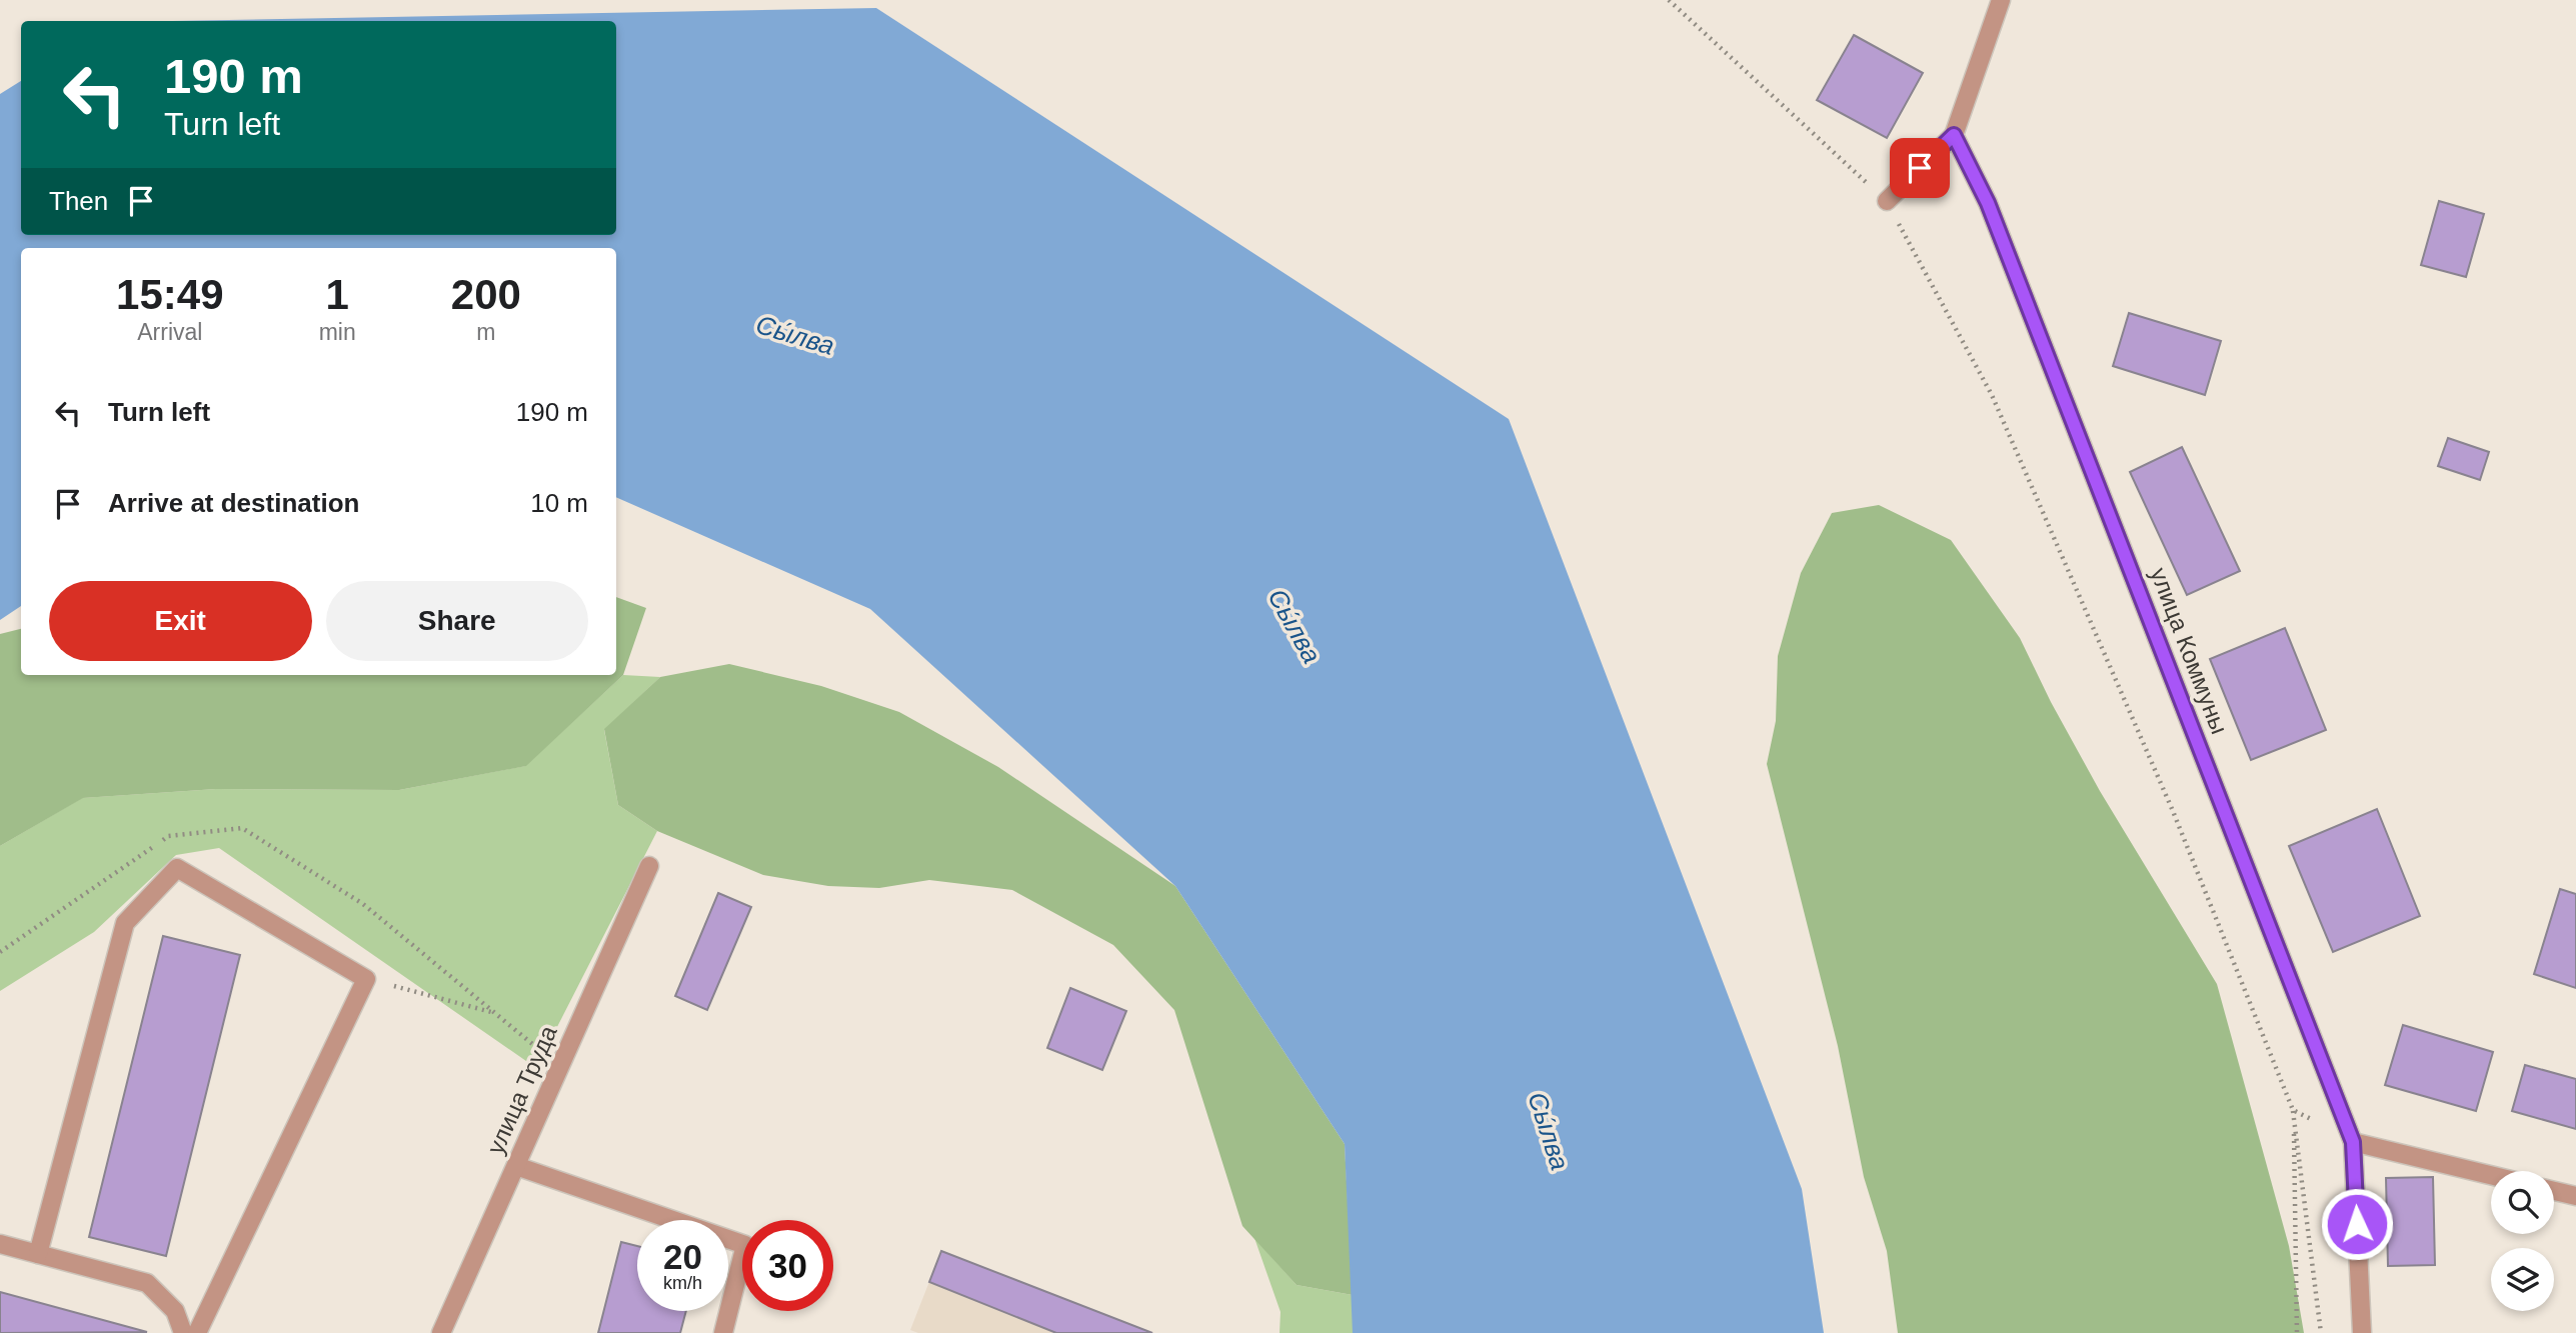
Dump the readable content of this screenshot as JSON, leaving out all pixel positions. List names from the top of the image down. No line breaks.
{"streets":{"street":["улица Коммуны","улица Труда"]},"water":["Сы́лва"],"page":{"turn":["190 m","Turn left"],"then":"Then","eta":["15:49","Arrival","1","min","200","m"],"list":[{"name":"Turn left","value":"190 m"},{"name":"Arrive at destination","value":"10 m"}],"buttons":["Exit","Share"],"speed":"20 km/h","limit":"30"}}
